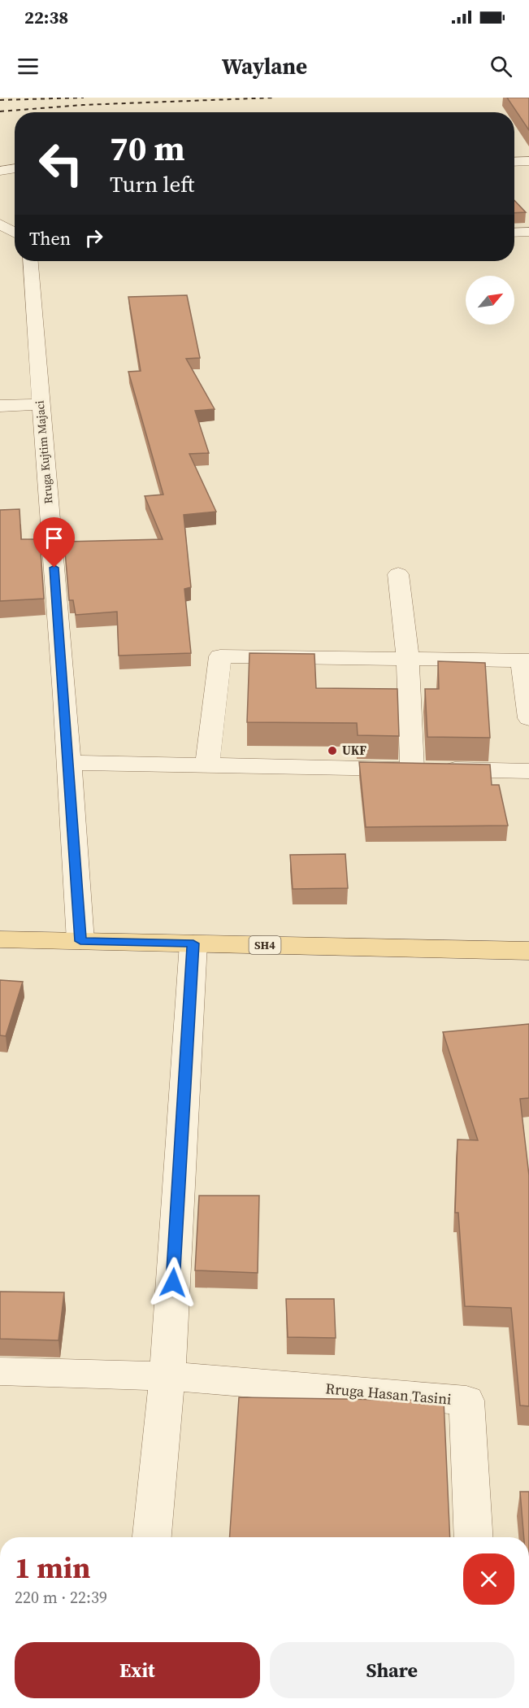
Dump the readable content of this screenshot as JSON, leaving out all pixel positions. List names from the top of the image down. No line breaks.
{"streets":{"main road":["SH4"],"street":["Rruga Kujtim Majaci","Rruga Hasan Tasini"]},"crossings":[["Rruga Kujtim Majaci","SH4"]],"places":["UKF"],"north":"top right","page":{"status":"22:38","header":"Waylane","turn":["70 m","Turn left"],"then":"Then","heading":["1 min","220 m · 22:39"],"buttons":["Exit","Share"]}}
